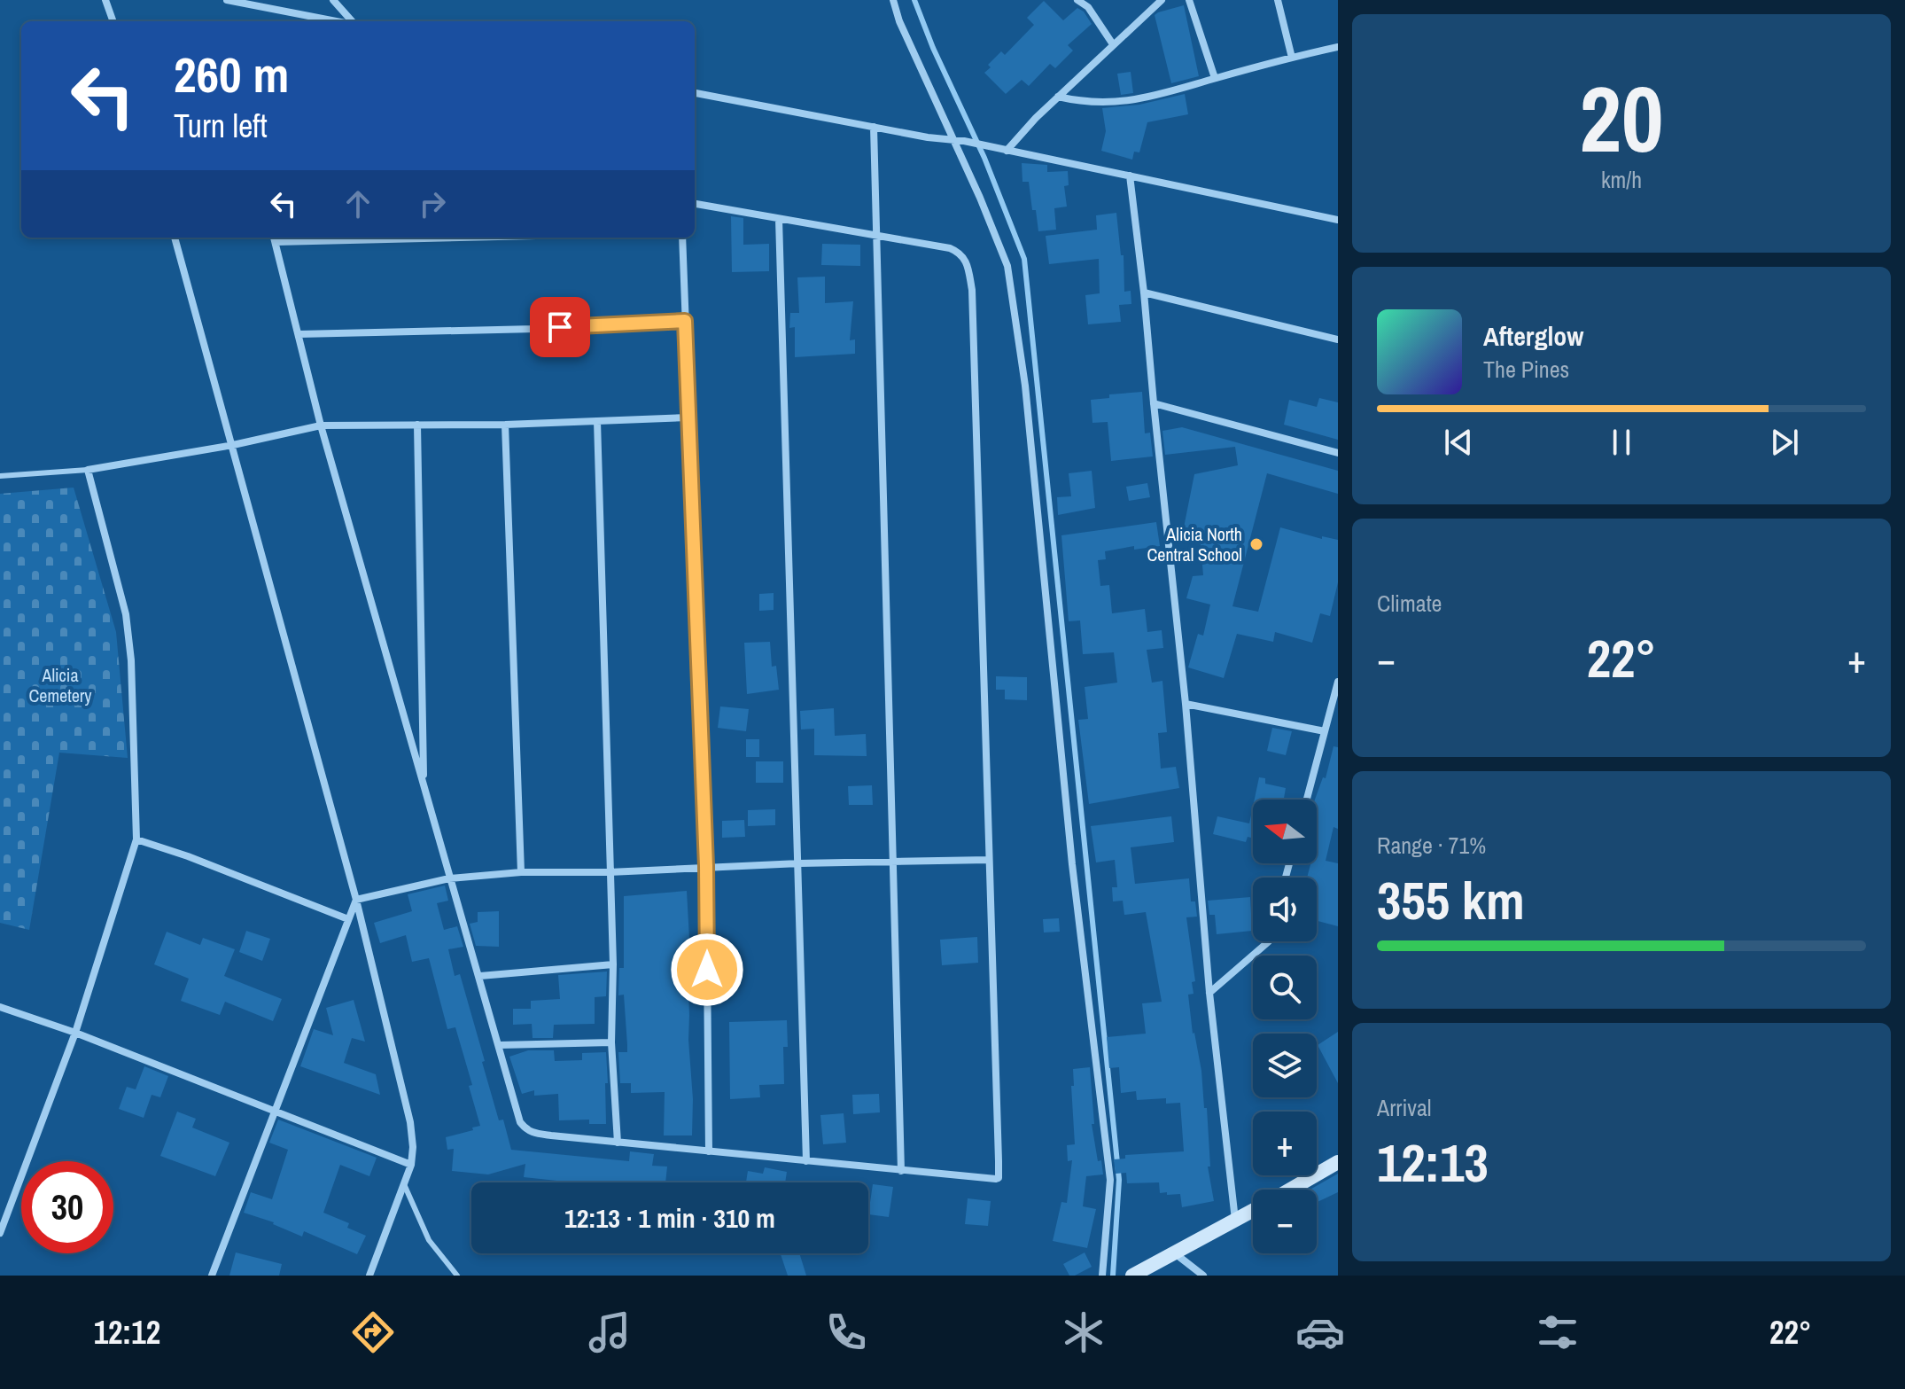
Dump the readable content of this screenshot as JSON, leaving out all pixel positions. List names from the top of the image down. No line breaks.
{"parks":["Alicia Cemetery"],"places":["Alicia North Central School"],"north":"left","page":{"tile":[["20","km/h"],"Climate",["Range · 71%","355 km"],["Arrival","12:13"]],"turn":["260 m","Turn left"],"song":["Afterglow","The Pines"],"heat":["−","22°","+"],"map_buttons":["+","−"],"limit":"30","trip":"12:13 · 1 min · 310 m","tabs":["12:12","22°"]}}
